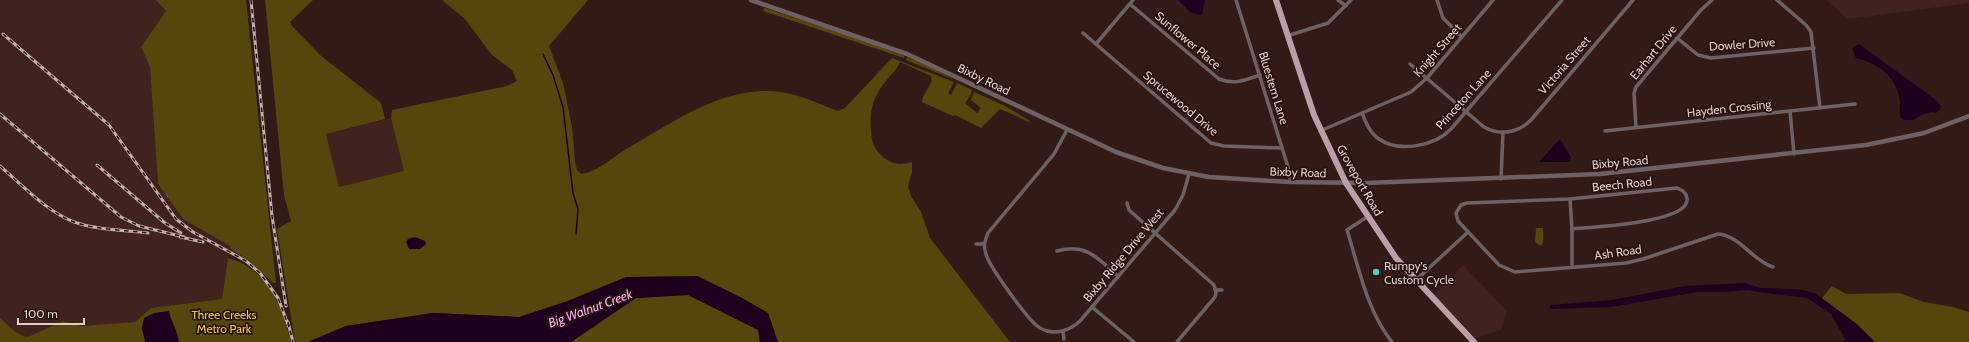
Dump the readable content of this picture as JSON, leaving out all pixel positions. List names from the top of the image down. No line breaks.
{"streets":{"main road":["Groveport Road"],"street":["Sunflower Place","Dowler Drive","Knight Street","Earhart Drive","Victoria Street","Bixby Road","Bluestem Lane","Princeton Lane","Sprucewood Drive","Hayden Crossing","Beech Road","Ash Road","Bixby Ridge Drive West"]},"crossings":[["Sunflower Place","Bluestem Lane"],["Dowler Drive","Earhart Drive"],["Knight Street","Princeton Lane"],["Knight Street","Groveport Road"],["Earhart Drive","Hayden Crossing"],["Bixby Road","Bluestem Lane"],["Bixby Road","Groveport Road"],["Bixby Road","Bixby Ridge Drive West"],["Bluestem Lane","Sprucewood Drive"],["Beech Road","Ash Road"]],"water":["Big Walnut Creek"],"parks":["Three Creeks Metro Park"],"places":["Rumpy's Custom Cycle"],"scale_bar":"100 m"}
